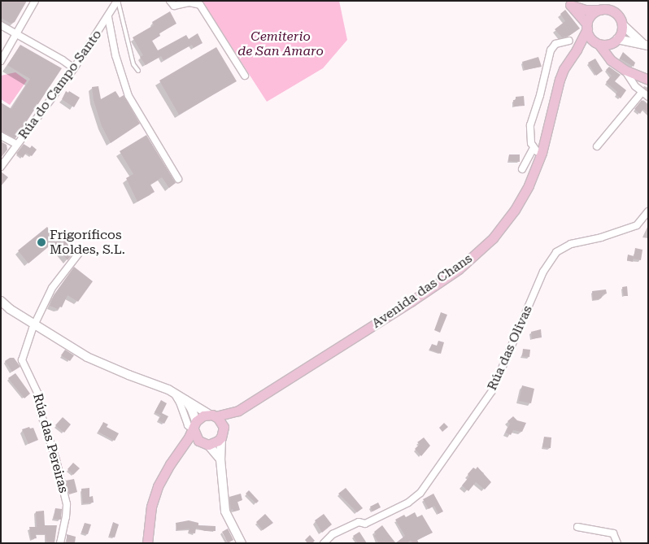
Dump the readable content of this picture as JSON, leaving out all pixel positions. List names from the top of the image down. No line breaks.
{"streets":{"main road":["Avenida das Chans"],"street":["Rúa do Campo Santo","Rúa das Olivas","Rúa das Pereiras"]},"parks":["Cemiterio de San Amaro"],"places":["Frigoríficos Moldes, S.L."]}
